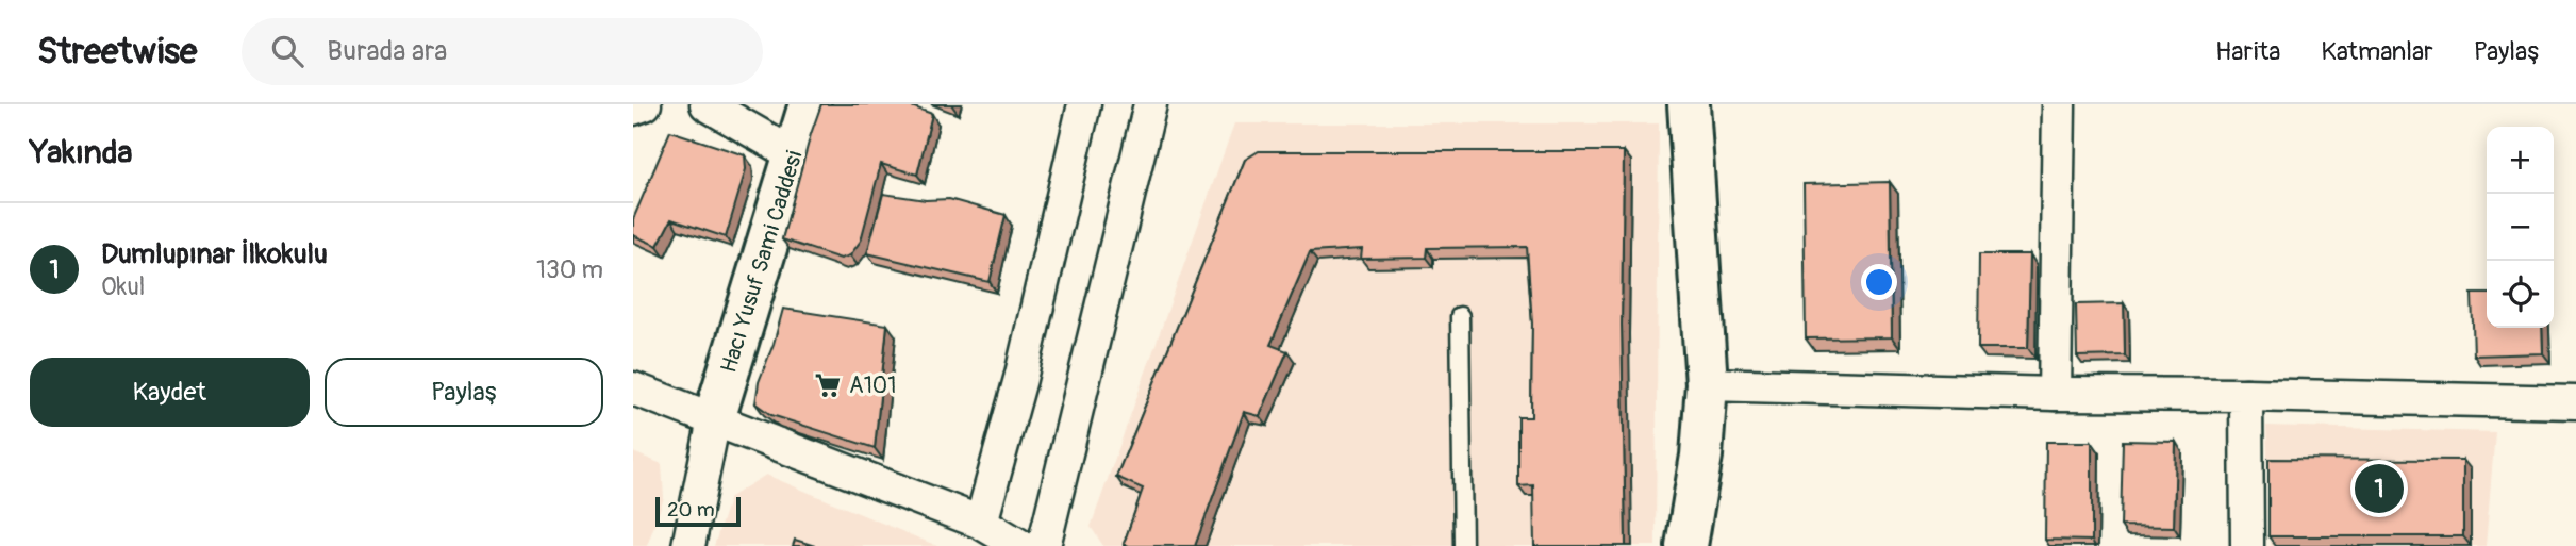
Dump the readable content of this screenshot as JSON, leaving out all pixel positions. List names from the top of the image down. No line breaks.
{"streets":{"main road":["Hacı Yusuf Sami Caddesi"]},"places":{"supermarket":["A101"]},"scale_bar":"20 m","page":{"header":"Streetwise","search":"Burada ara","nav":["Harita","Katmanlar","Paylaş"],"heading":"Yakında","map_buttons":["+","−"],"list":[{"mark":"1","name":"Dumlupınar İlkokulu","note":"Okul","value":"130 m"}],"buttons":["Kaydet","Paylaş"],"pins":"1","scale":"20 m"}}
